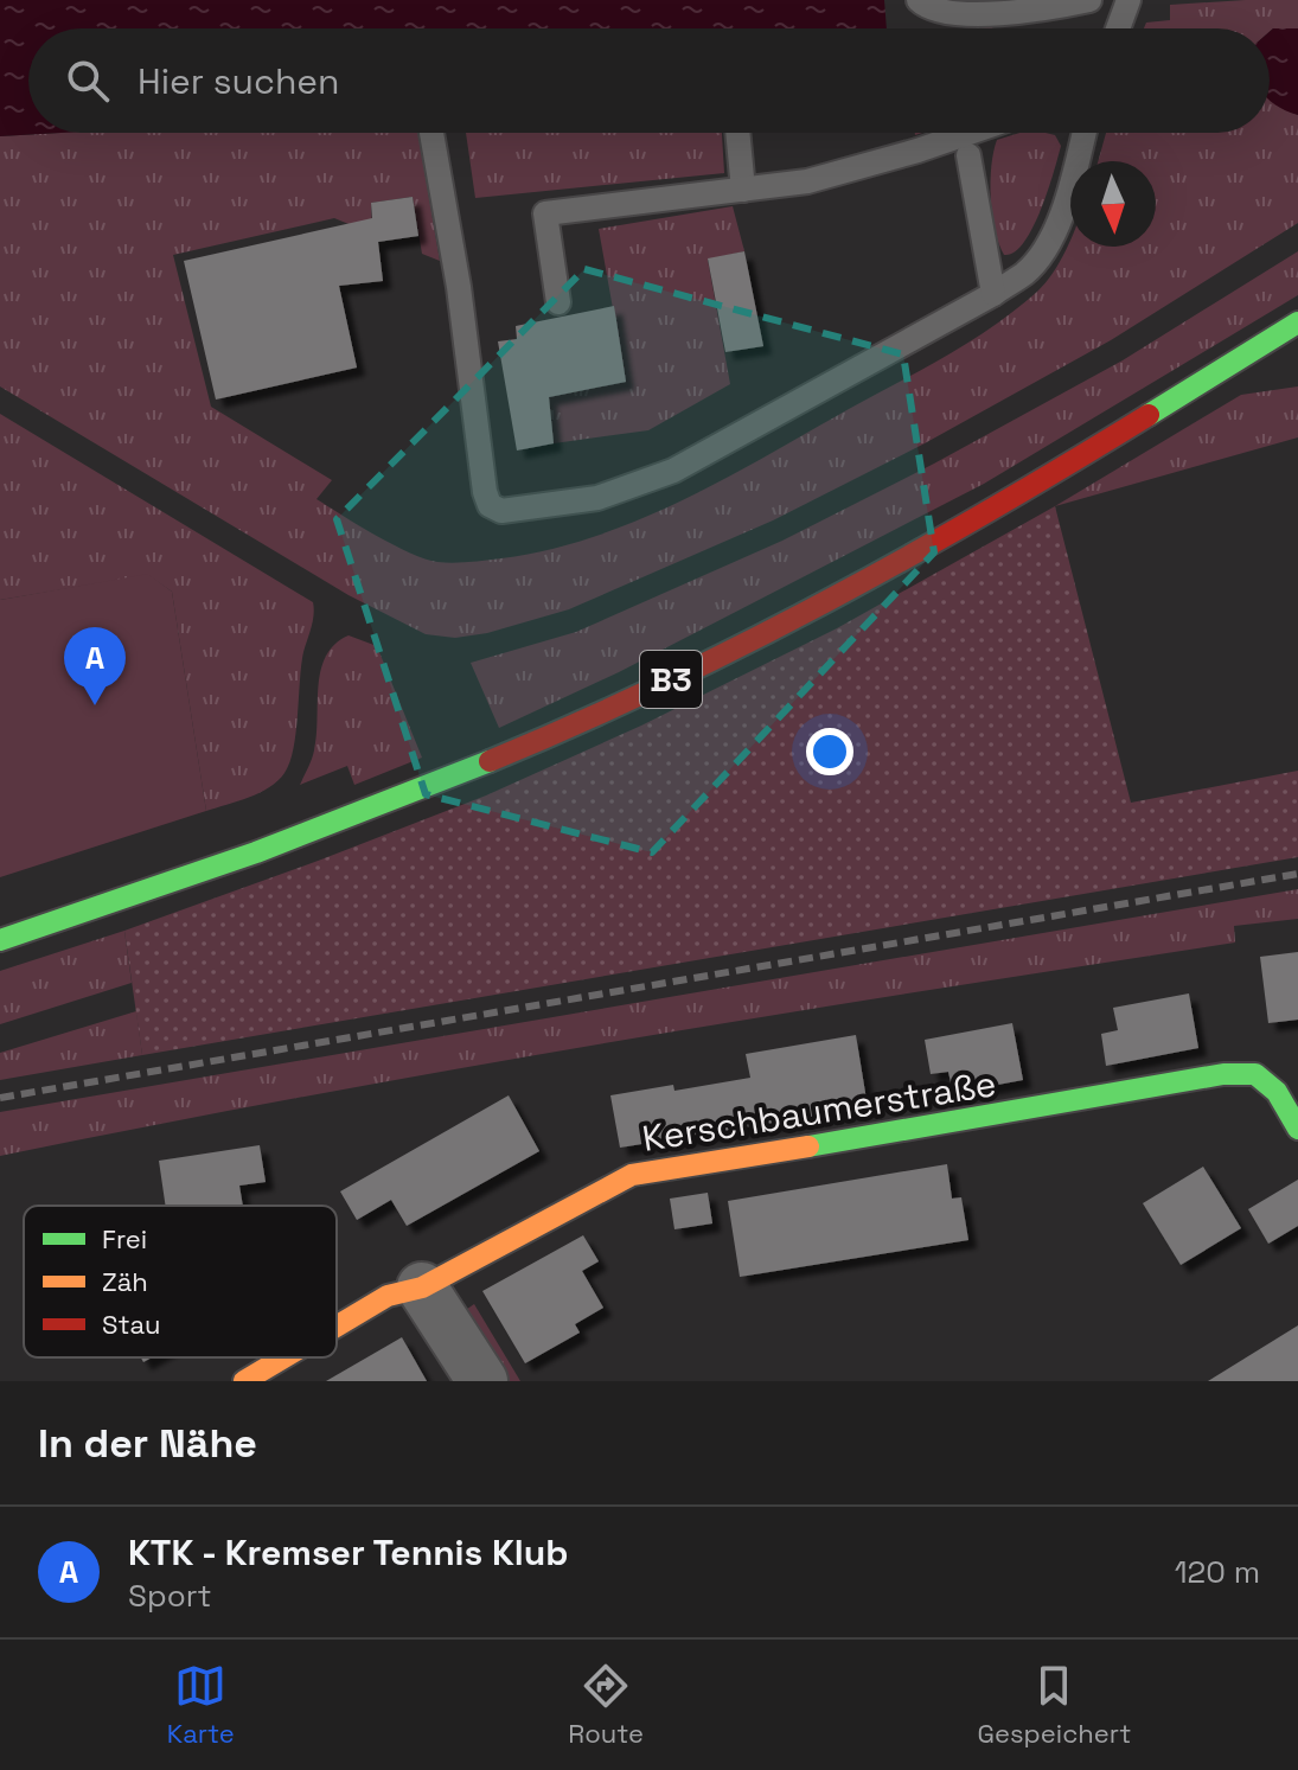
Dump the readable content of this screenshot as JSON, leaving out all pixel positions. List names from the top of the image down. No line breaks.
{"streets":{"main road":["B3","Kerschbaumerstraße"]},"legend":["Frei","Zäh","Stau"],"north":"bottom","page":{"search":"Hier suchen","pins":"A","heading":"In der Nähe","list":[{"mark":"A","name":"KTK - Kremser Tennis Klub","note":"Sport","value":"120 m"}],"nav":["Karte","Route","Gespeichert"]}}
